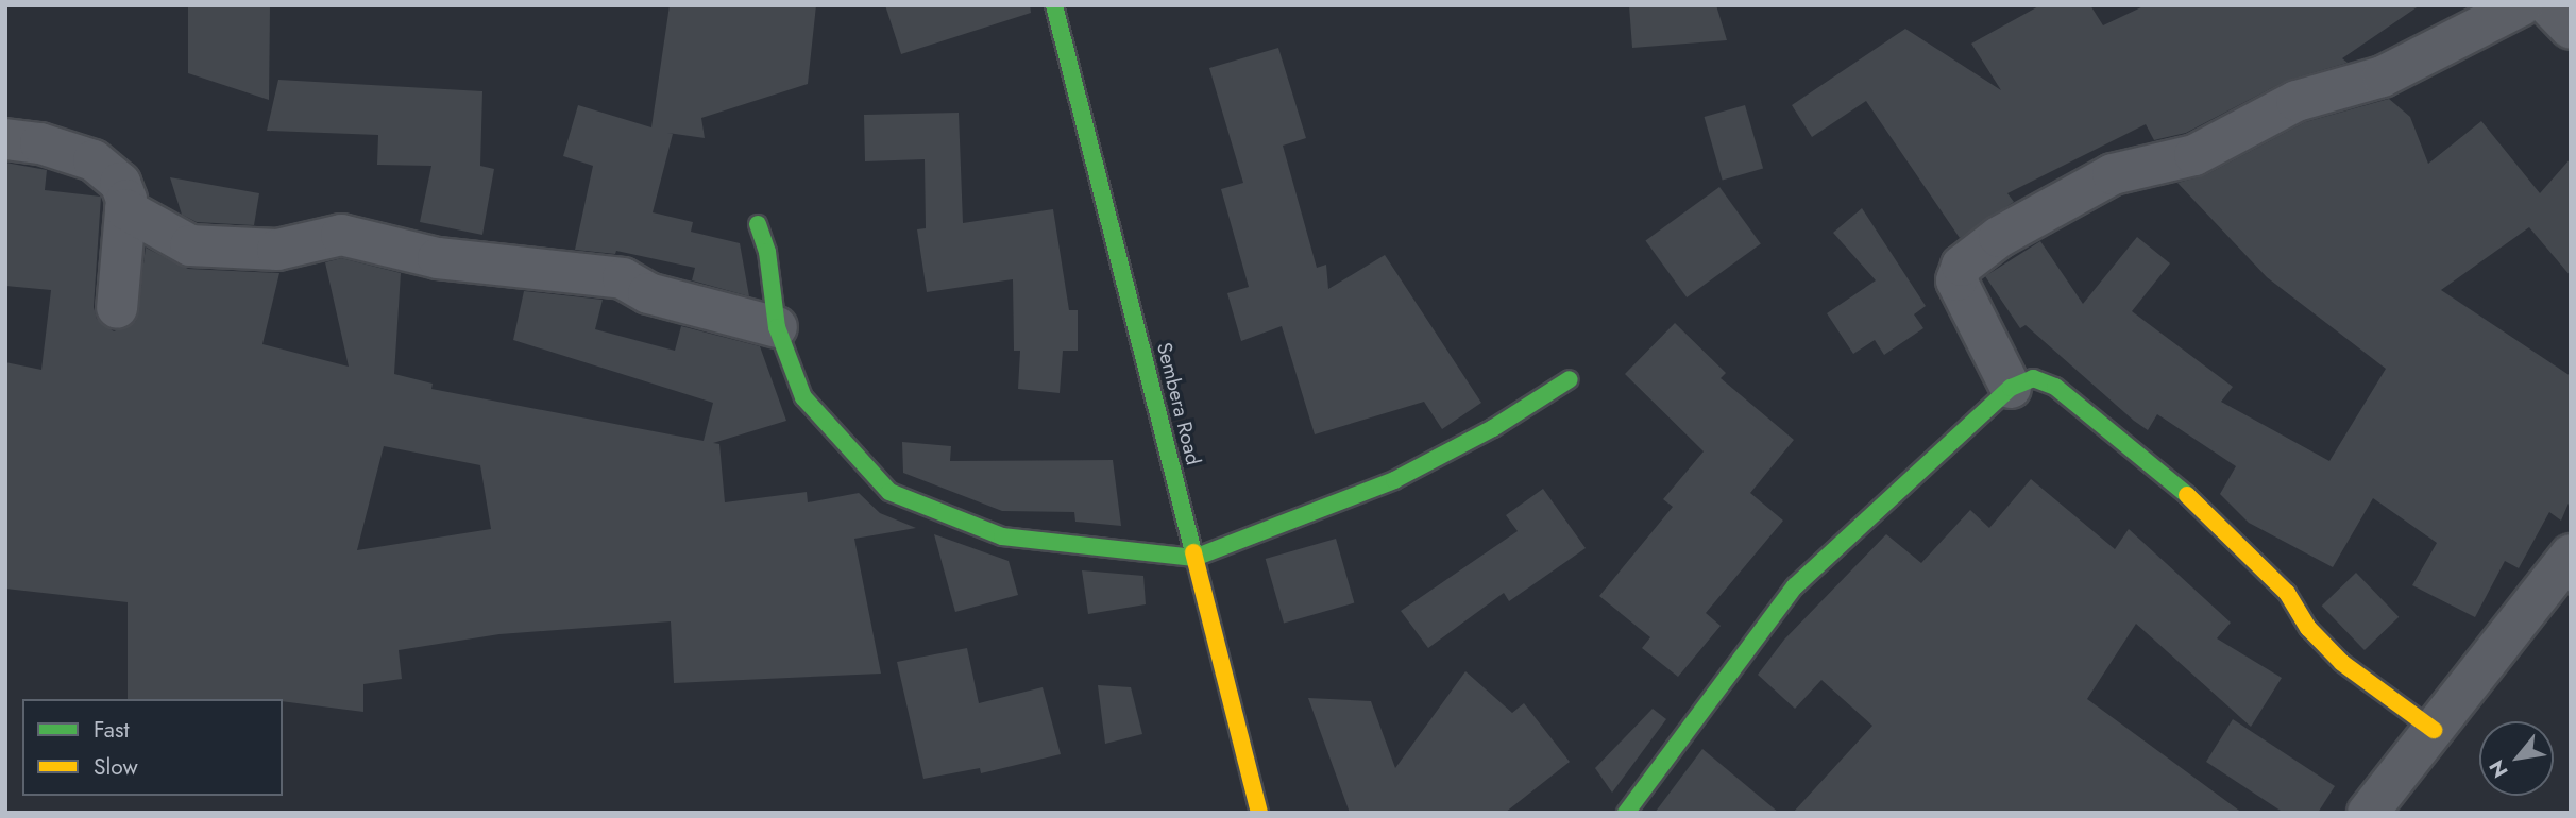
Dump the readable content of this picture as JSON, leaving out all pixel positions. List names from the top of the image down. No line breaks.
{"streets":{"street":["Sembera Road"]},"legend":["Fast","Slow"],"north":"bottom left"}
